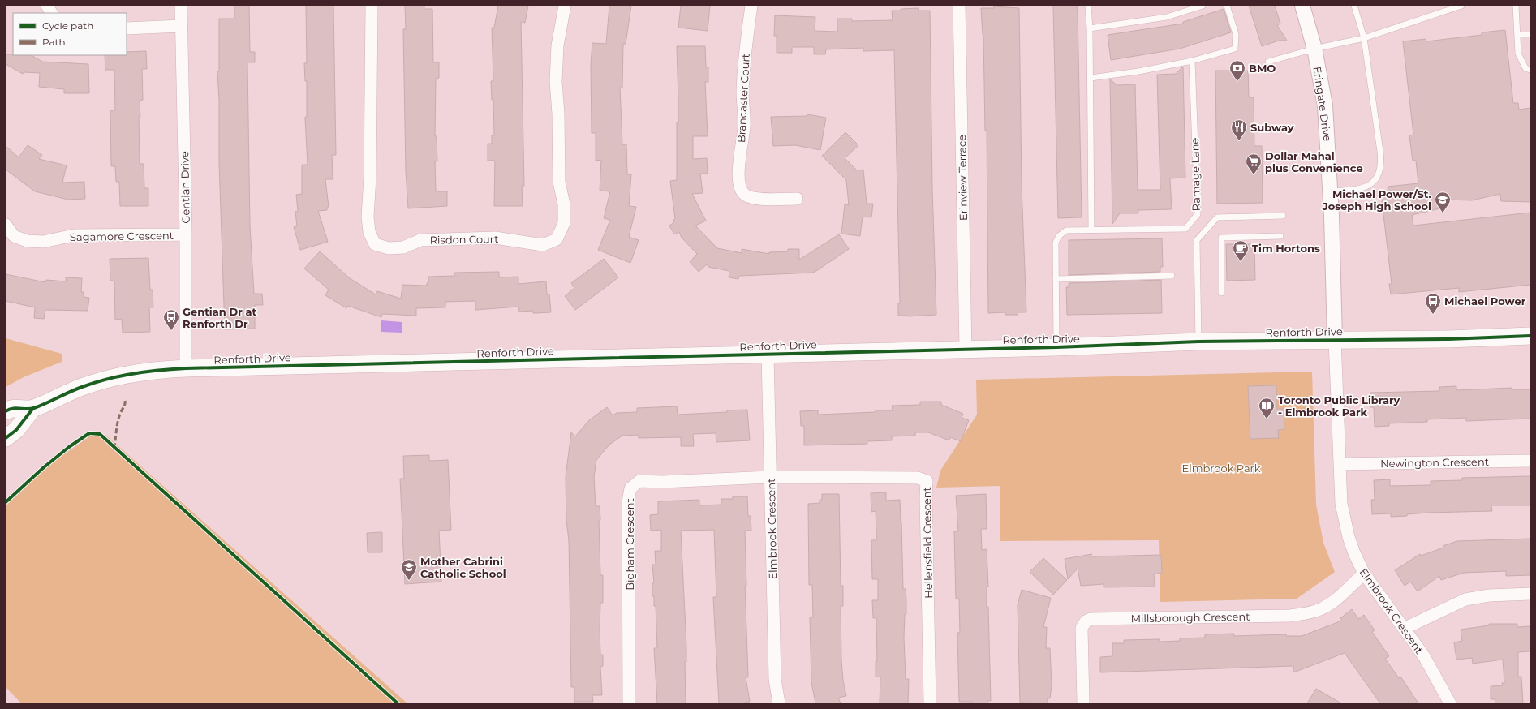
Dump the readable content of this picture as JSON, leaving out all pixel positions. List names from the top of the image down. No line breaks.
{"streets":{"main road":["Renforth Drive"],"street":["Brancaster Court","Eringate Drive","Erinview Terrace","Gentian Drive","Sagamore Crescent","Risdon Court","Newington Crescent","Elmbrook Crescent","Hellensfield Crescent","Bigham Crescent","Millsborough Crescent"],"lane":["Ramage Lane"]},"crossings":[["Eringate Drive","Renforth Drive"],["Eringate Drive","Elmbrook Crescent"],["Ramage Lane","Renforth Drive"],["Erinview Terrace","Renforth Drive"],["Gentian Drive","Sagamore Crescent"],["Gentian Drive","Renforth Drive"],["Renforth Drive","Elmbrook Crescent"],["Newington Crescent","Elmbrook Crescent"],["Elmbrook Crescent","Hellensfield Crescent"],["Elmbrook Crescent","Bigham Crescent"],["Elmbrook Crescent","Millsborough Crescent"],["Hellensfield Crescent","Bigham Crescent"]],"parks":["Elmbrook Park"],"places":{"bank":["BMO"],"restaurant":["Subway"],"supermarket":["Dollar Mahal plus Convenience"],"school or university":["Michael Power/St. Joseph High School","Mother Cabrini Catholic School"],"cafe":["Tim Hortons"],"bus stop":["Michael Power","Gentian Dr at Renforth Dr"],"library":["Toronto Public Library - Elmbrook Park"]},"legend":["Cycle path","Path"]}
